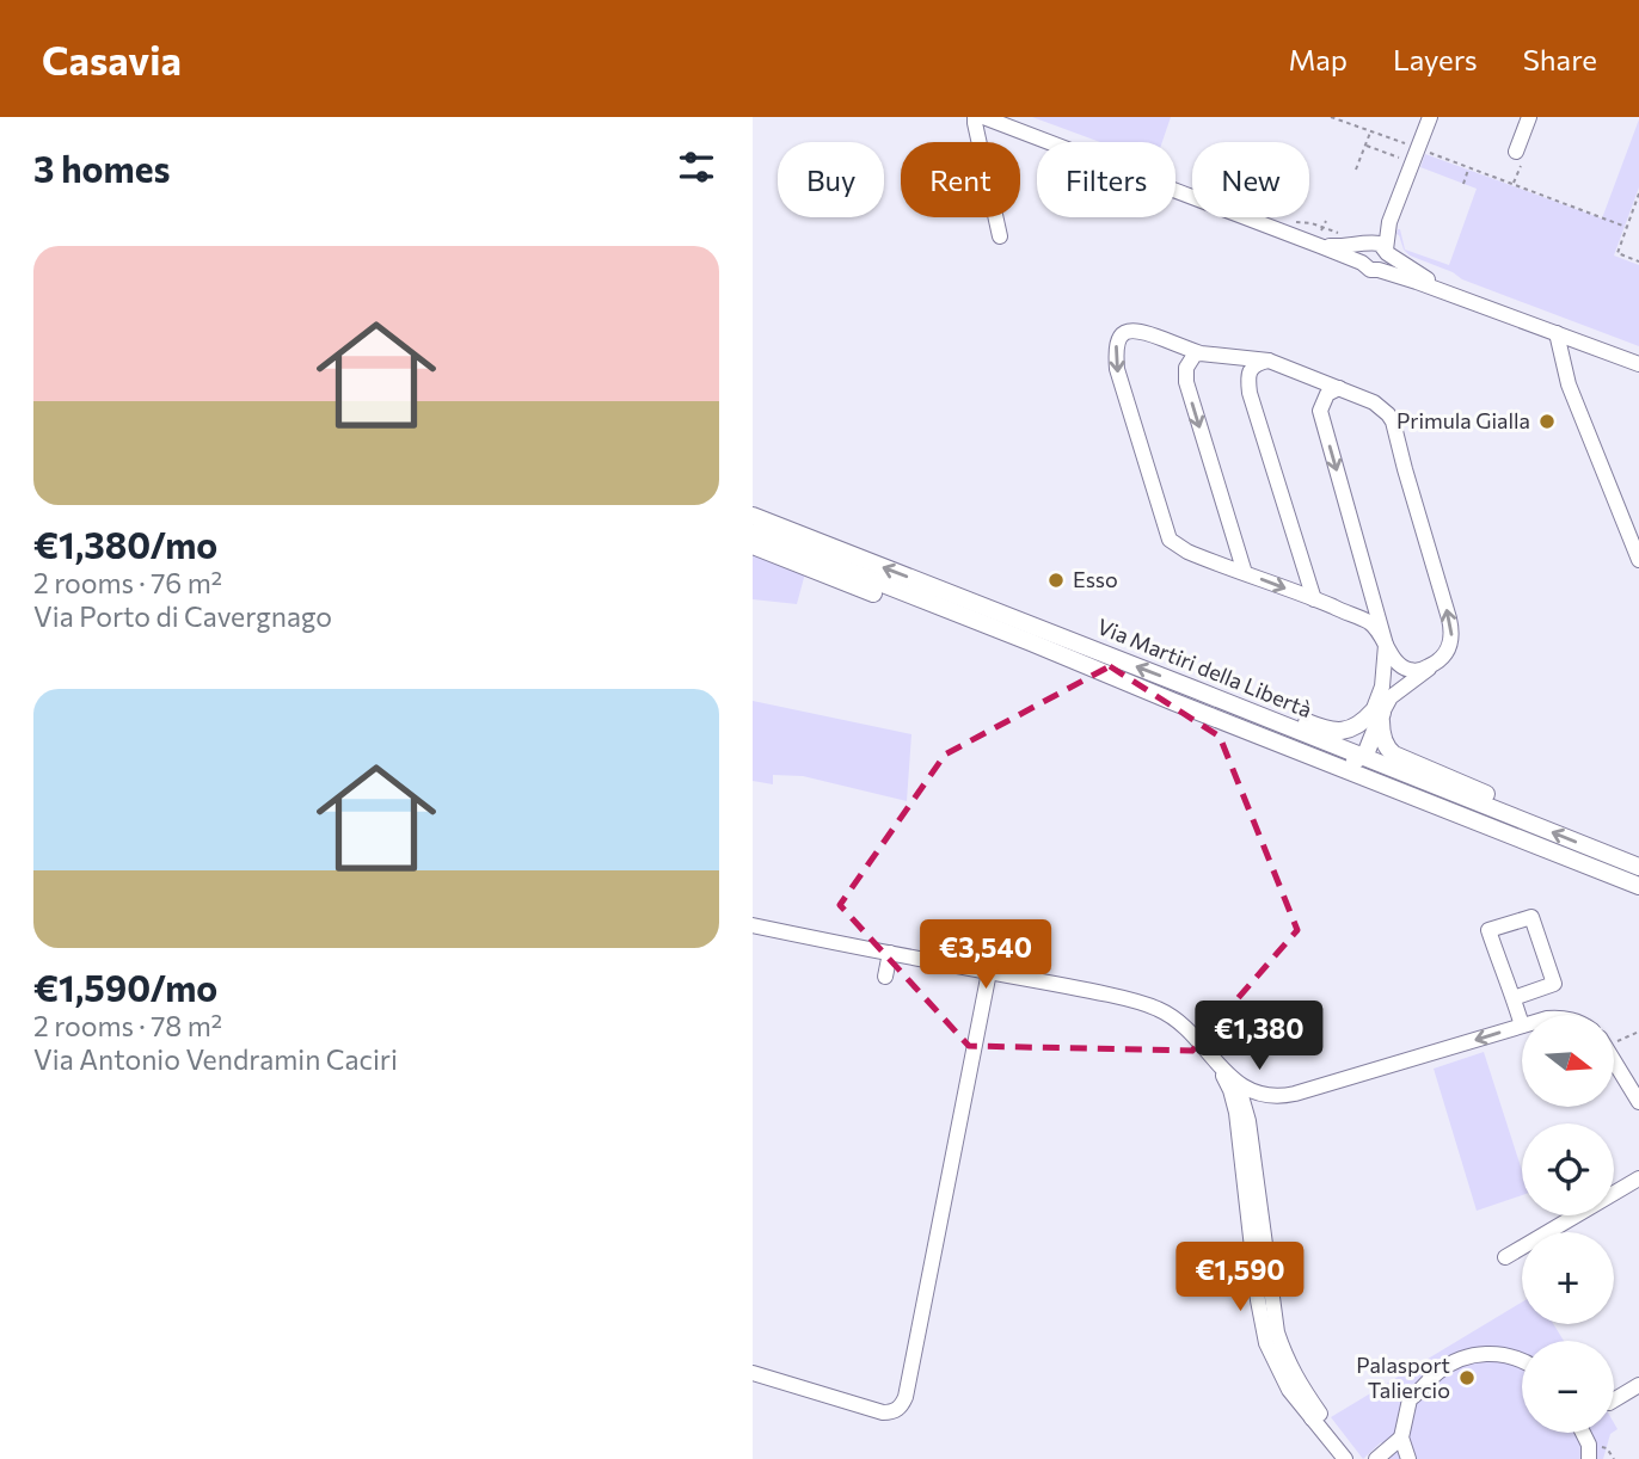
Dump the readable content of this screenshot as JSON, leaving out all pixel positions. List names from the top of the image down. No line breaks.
{"streets":{"main road":["Via Martiri della Libertà"]},"places":["Primula Gialla","Esso","Palasport Taliercio"],"north":"right","page":{"header":"Casavia","nav":["Map","Layers","Share"],"heading":"3 homes","chip":["Buy","Rent","Filters","New"],"list":[{"name":"€1,380/mo","note":"2 rooms · 76 m² · Via Porto di Cavergnago"},{"name":"€1,590/mo","note":"2 rooms · 78 m² · Via Antonio Vendramin Caciri"}],"price":["€3,540","€1,380","€1,590"],"map_buttons":["+","−"]}}
